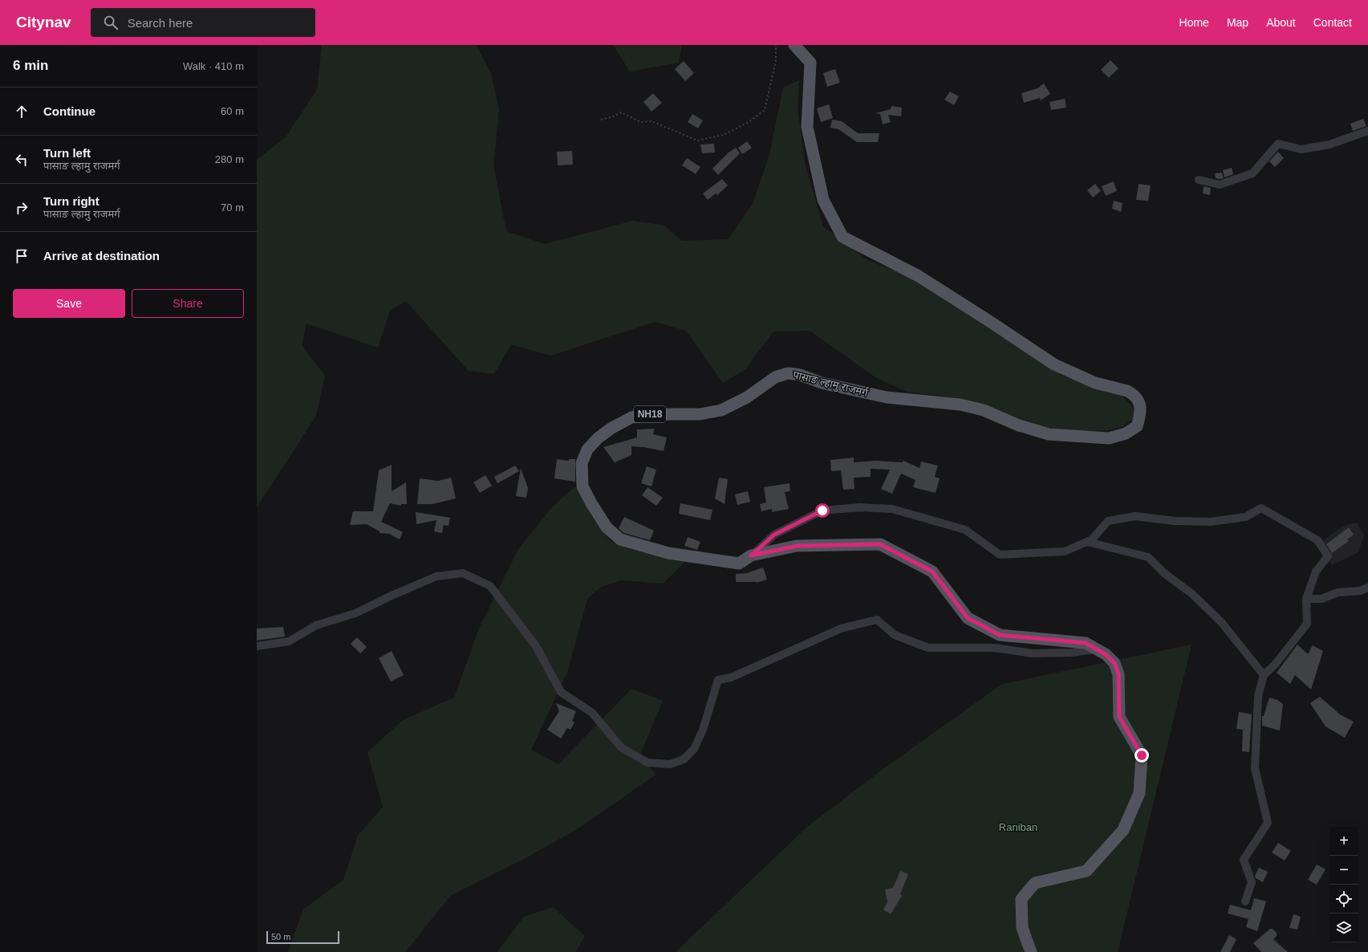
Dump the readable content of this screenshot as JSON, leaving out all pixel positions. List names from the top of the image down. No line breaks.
{"streets":{"main road":["पासाङ ल्हामु राजमर्ग","NH18"]},"parks":["Raniban"],"scale_bar":"50 m","page":{"header":"Citynav","search":"Search here","nav":["Home","Map","About","Contact"],"heading":["6 min","Walk · 410 m"],"list":[["Continue","60 m"],["Turn left","पासाङ ल्हामु राजमर्ग","280 m"],["Turn right","पासाङ ल्हामु राजमर्ग","70 m"],"Arrive at destination"],"buttons":["Save","Share"],"map_buttons":["+","−"],"scale":"50 m"}}
